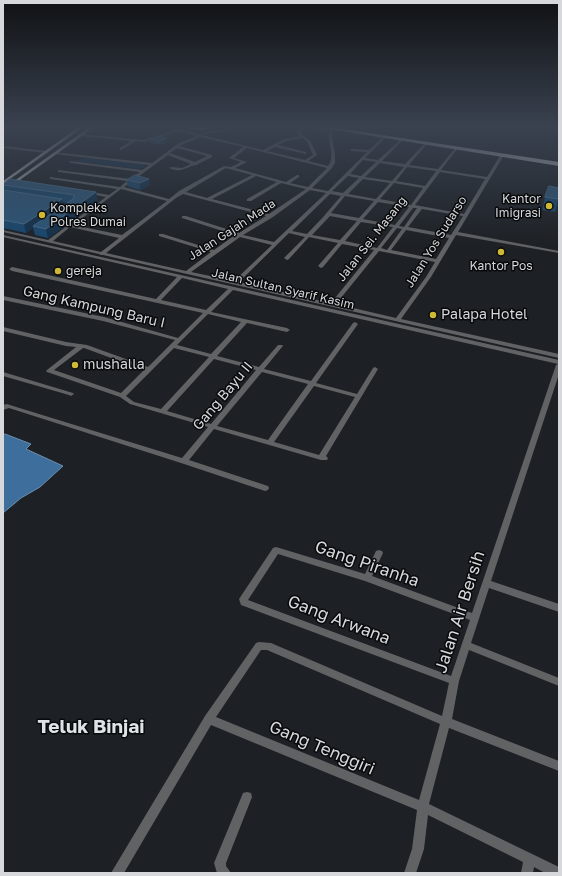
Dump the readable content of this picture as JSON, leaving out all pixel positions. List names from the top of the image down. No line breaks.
{"streets":{"street":["Jalan Gajah Mada","Jalan Sei. Masang","Jalan Yos Sudarso","Jalan Sultan Syarif Kasim","Gang Kampung Baru I","Gang Bayu II","Gang Piranha","Jalan Air Bersih","Gang Arwana","Gang Tenggiri"]},"crossings":[["Jalan Gajah Mada","Jalan Sultan Syarif Kasim"],["Jalan Sei. Masang","Jalan Sultan Syarif Kasim"],["Jalan Yos Sudarso","Jalan Sultan Syarif Kasim"],["Jalan Sultan Syarif Kasim","Jalan Air Bersih"],["Gang Piranha","Jalan Air Bersih"],["Gang Piranha","Gang Arwana"],["Jalan Air Bersih","Gang Arwana"],["Jalan Air Bersih","Gang Tenggiri"]],"districts":["Teluk Binjai"],"places":["Kantor Imigrasi","Kompleks Polres Dumai","Kantor Pos","gereja","Palapa Hotel","mushalla"]}
